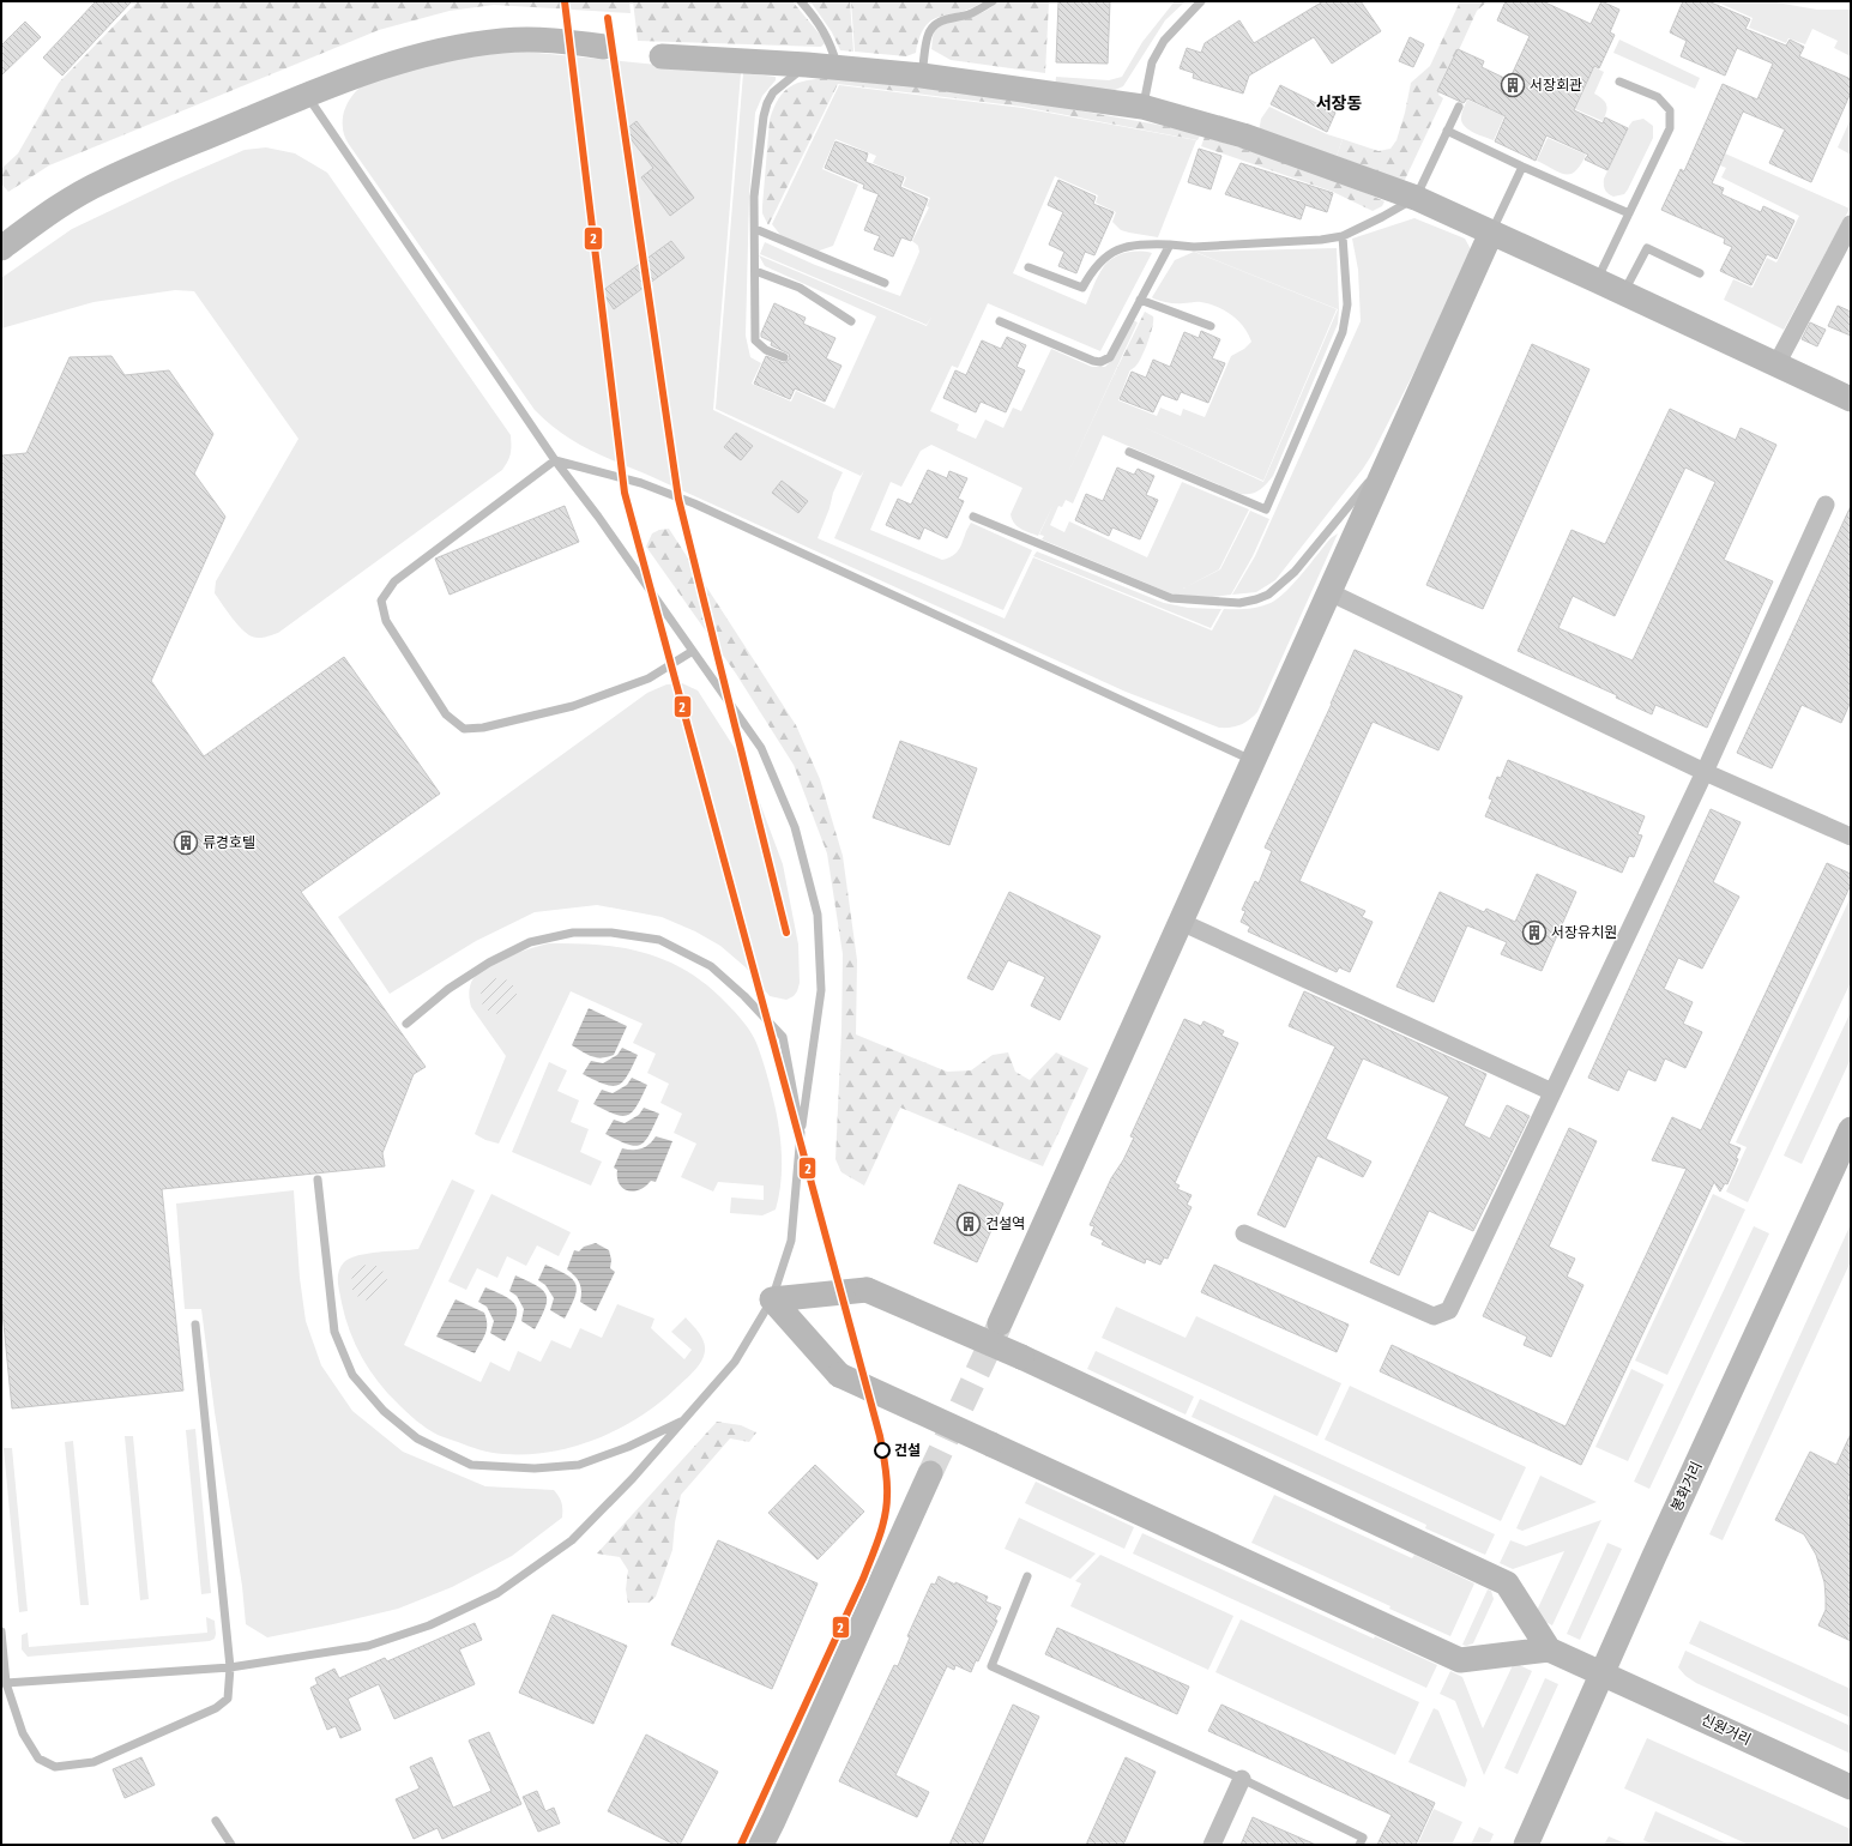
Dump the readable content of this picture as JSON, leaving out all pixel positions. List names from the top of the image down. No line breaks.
{"streets":{"street":["봉화거리","신원거리"]},"crossings":[["봉화거리","신원거리"]],"districts":["서장동"],"places":{"building":["서장회관","류경호텔","서장유치원","건설역"],"other":["건설"]},"lines":["transit line 2"]}
